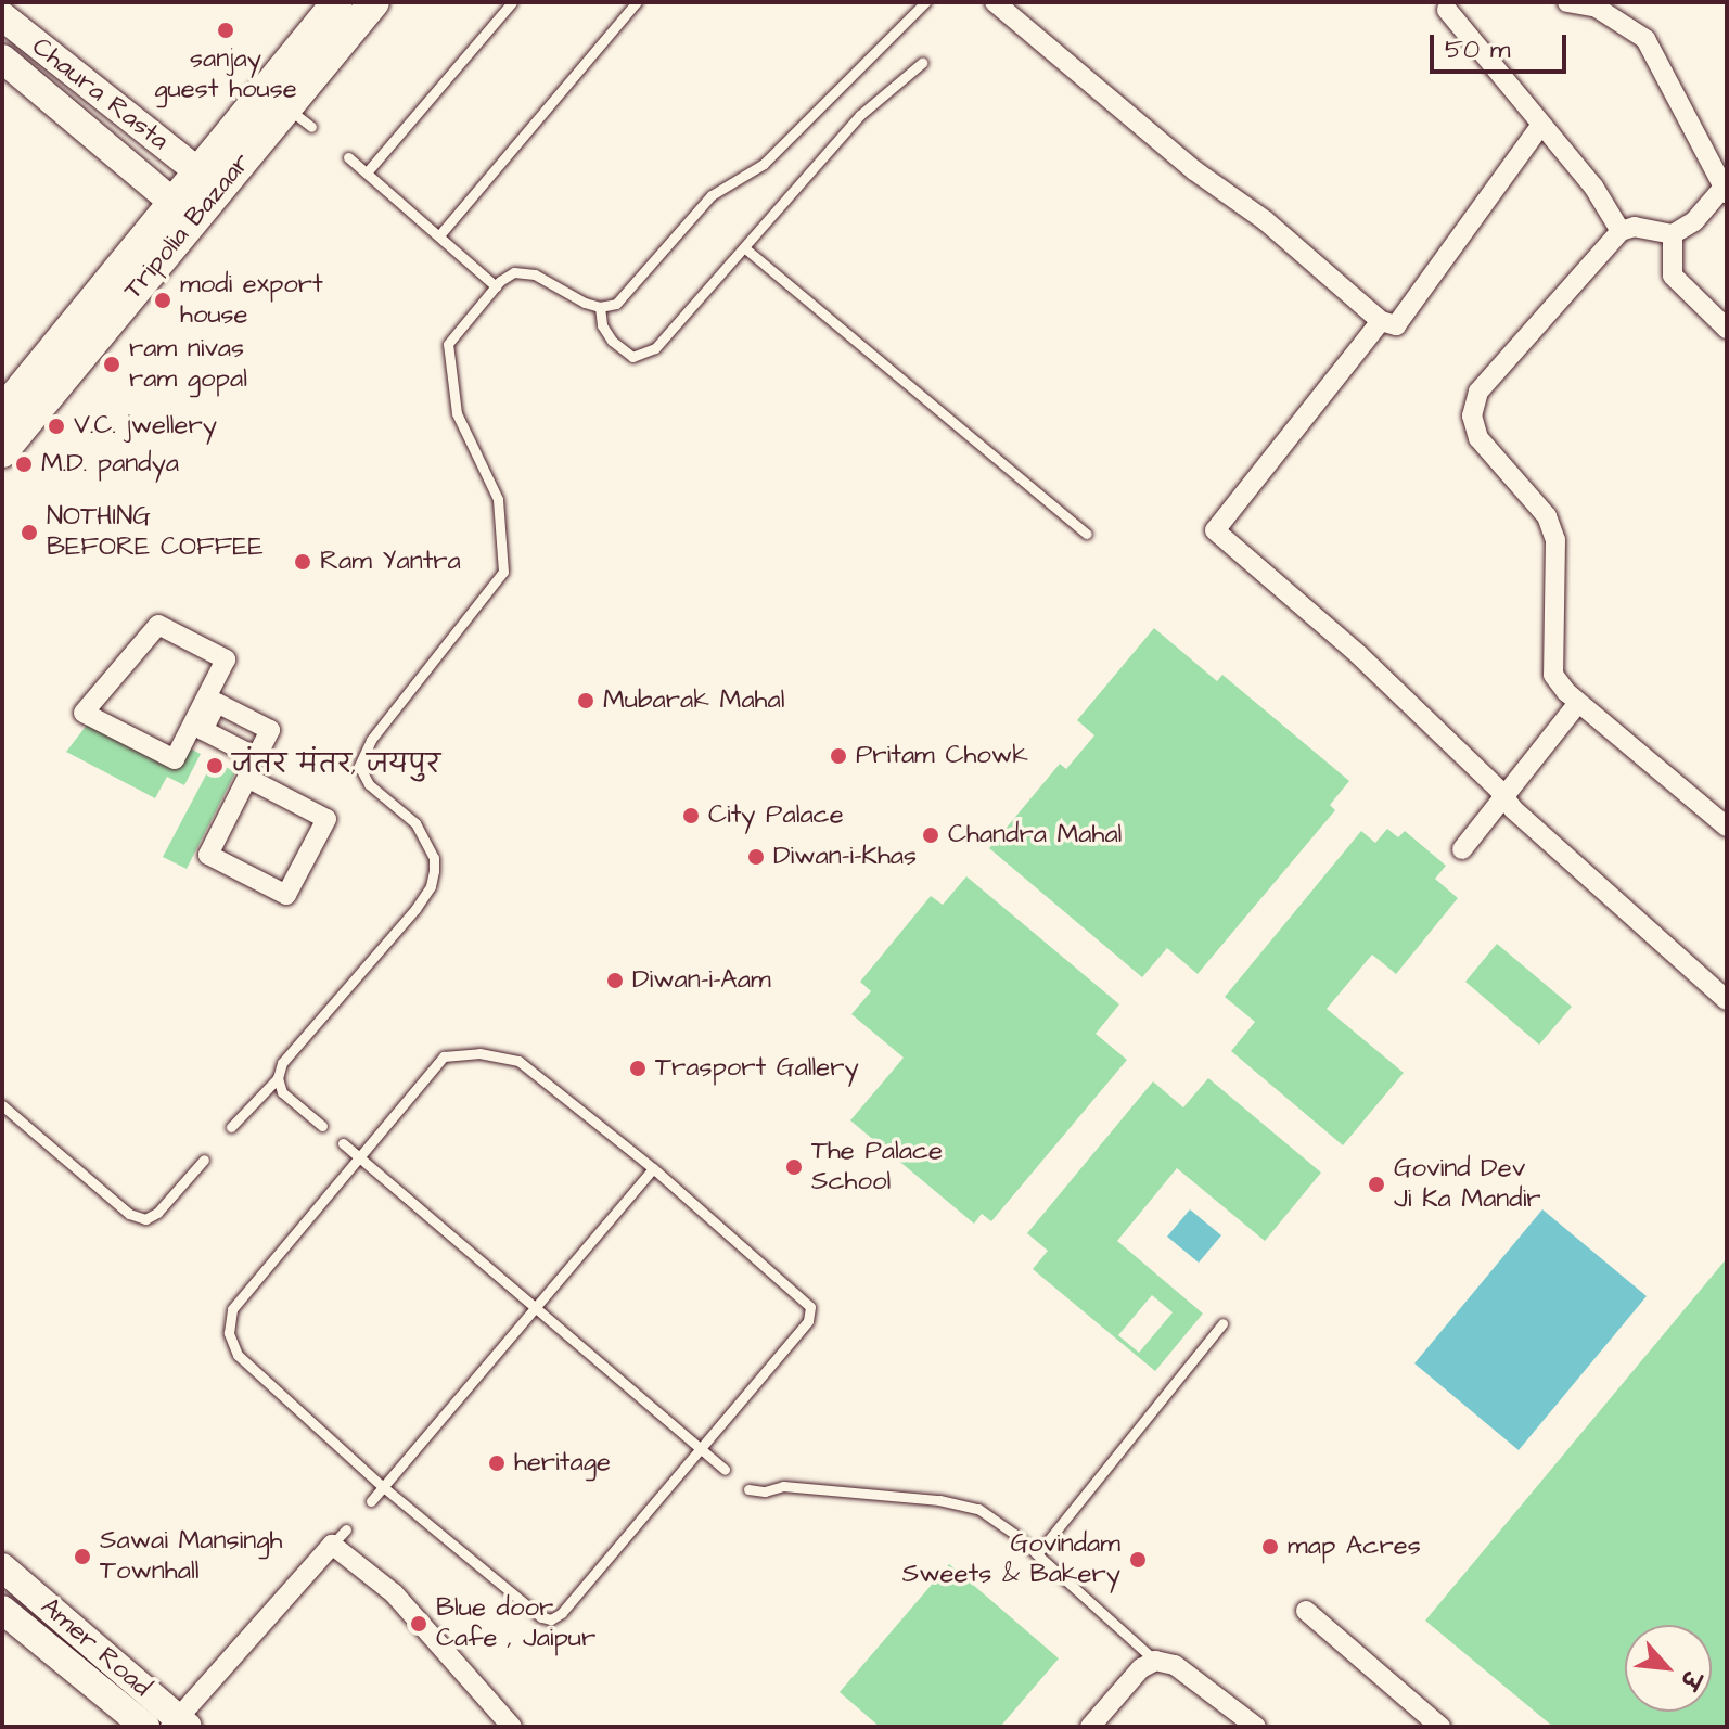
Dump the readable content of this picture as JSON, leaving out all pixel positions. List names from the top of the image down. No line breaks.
{"streets":{"main road":["Tripolia Bazaar"],"street":["Chaura Rasta","Amer Road"]},"crossings":[["Chaura Rasta","Tripolia Bazaar"]],"places":["sanjay guest house","modi export house","ram nivas ram gopal","V.C. jwellery","M.D. pandya","NOTHING BEFORE COFFEE","Ram Yantra","Mubarak Mahal","Pritam Chowk","जंतर मंतर, जयपुर","City Palace","Chandra Mahal","Diwan-i-Khas","Diwan-i-Aam","Trasport Gallery","The Palace School","Govind Dev Ji Ka Mandir","heritage","map Acres","Sawai Mansingh Townhall","Govindam Sweets & Bakery","Blue door Cafe , Jaipur"],"scale_bar":"50 m","north":"bottom right"}
